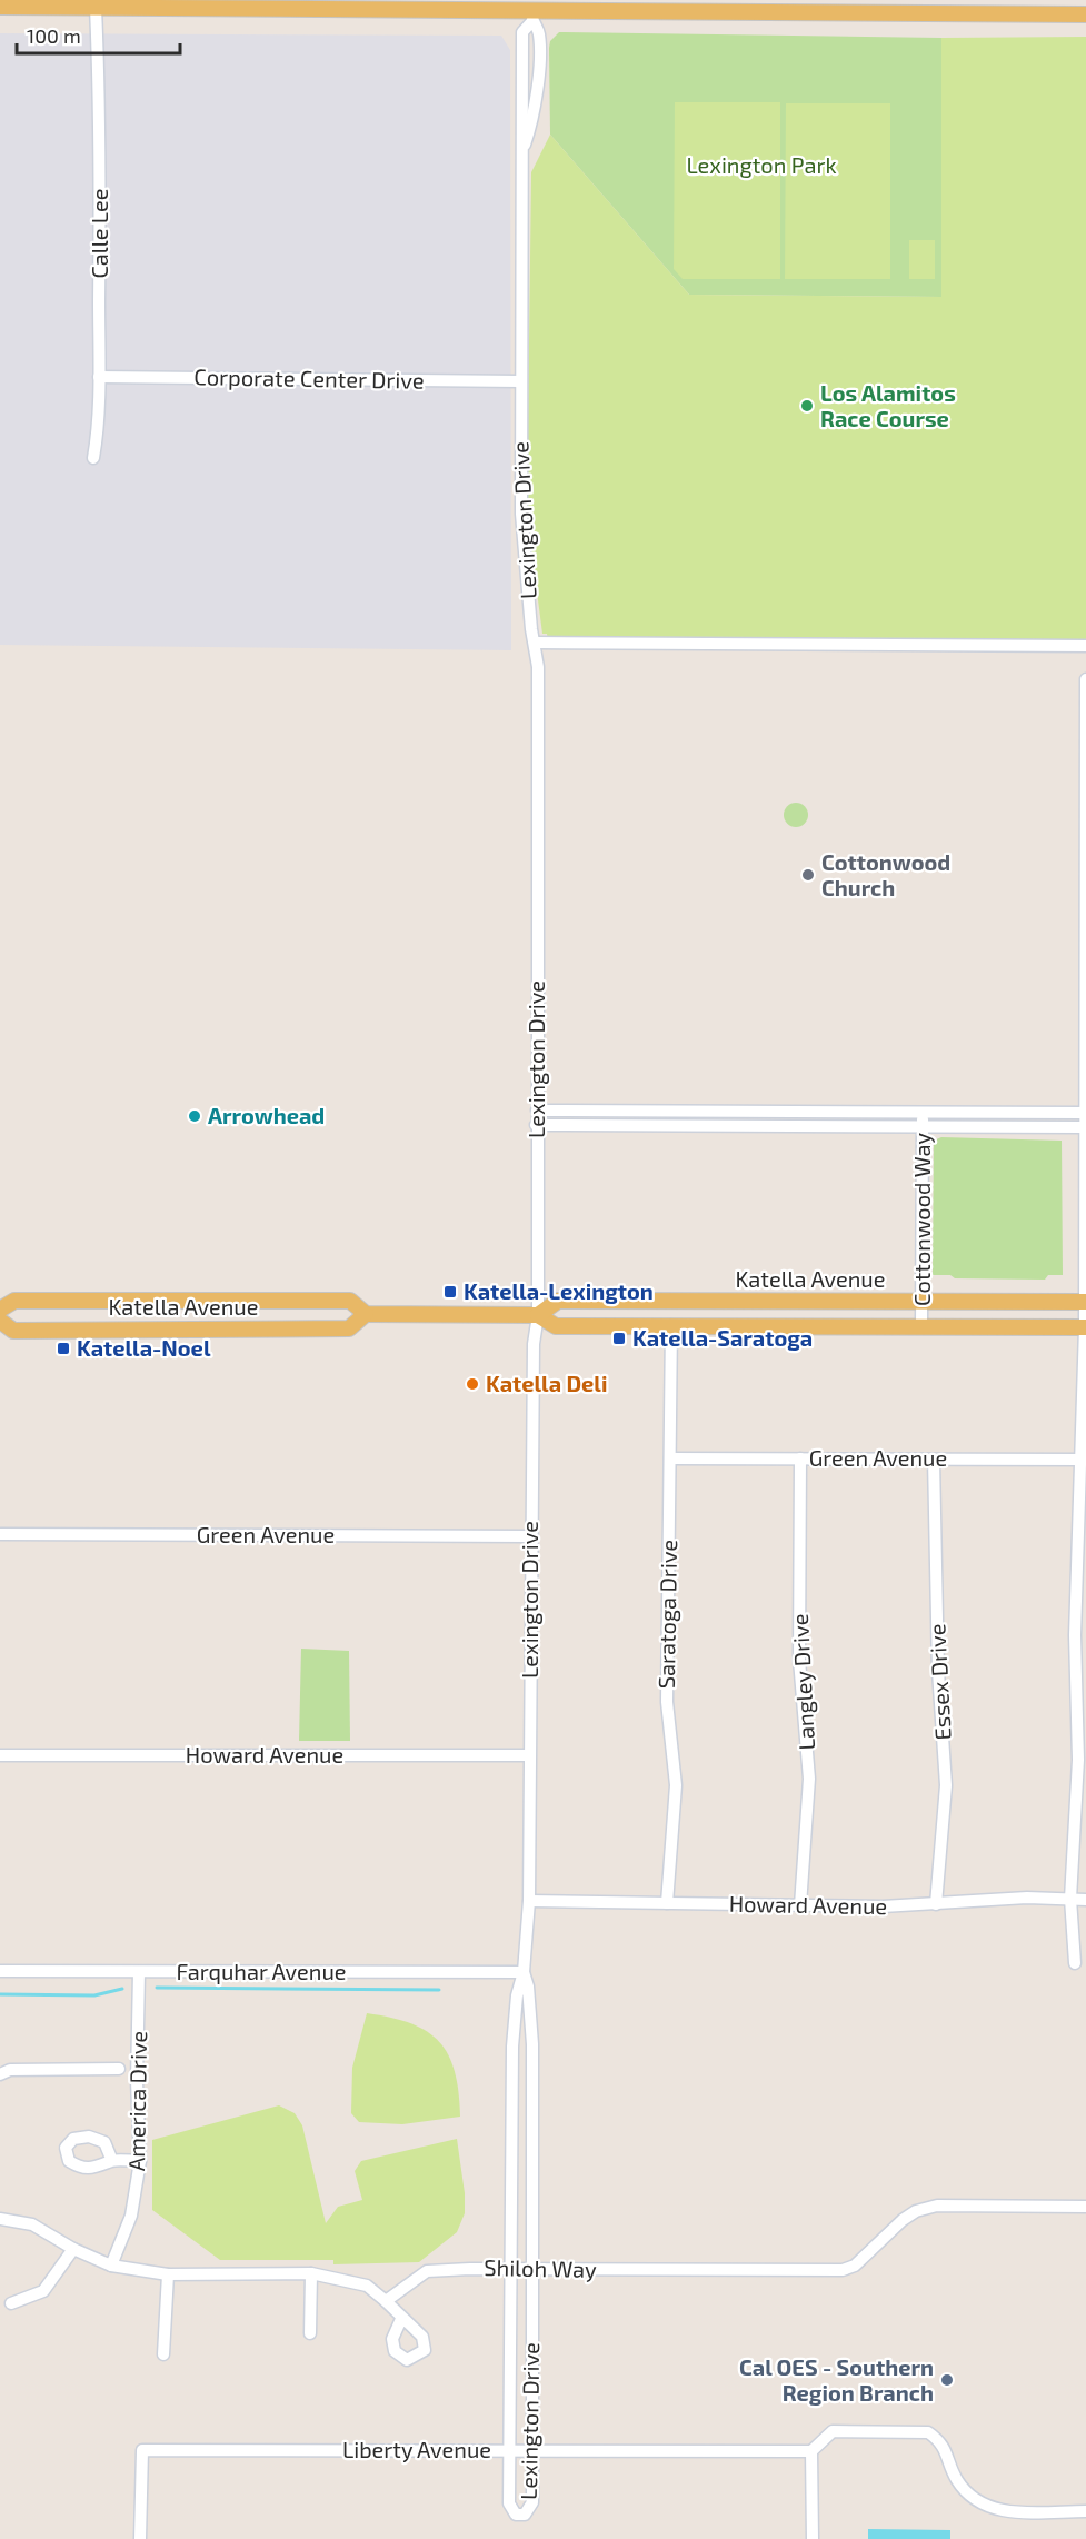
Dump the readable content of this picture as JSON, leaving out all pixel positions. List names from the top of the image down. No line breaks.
{"streets":{"main road":["Katella Avenue"],"street":["Calle Lee","Corporate Center Drive","Lexington Drive","Cottonwood Way","Green Avenue","Saratoga Drive","Langley Drive","Essex Drive","Howard Avenue","Farquhar Avenue","America Drive","Shiloh Way","Liberty Avenue"]},"crossings":[["Calle Lee","Corporate Center Drive"],["Corporate Center Drive","Lexington Drive"],["Lexington Drive","Katella Avenue"],["Lexington Drive","Green Avenue"],["Lexington Drive","Howard Avenue"],["Lexington Drive","Farquhar Avenue"],["Lexington Drive","Shiloh Way"],["Lexington Drive","Liberty Avenue"],["Cottonwood Way","Katella Avenue"],["Katella Avenue","Saratoga Drive"],["Green Avenue","Saratoga Drive"],["Green Avenue","Langley Drive"],["Green Avenue","Essex Drive"],["Saratoga Drive","Howard Avenue"],["Langley Drive","Howard Avenue"],["Essex Drive","Howard Avenue"],["Farquhar Avenue","America Drive"]],"parks":["Lexington Park"],"places":{"other":["Los Alamitos Race Course","Cottonwood Church","Arrowhead","Katella Deli","Cal OES - Southern Region Branch"],"transit":["Katella-Lexington","Katella-Saratoga","Katella-Noel"]},"scale_bar":"100 m"}
